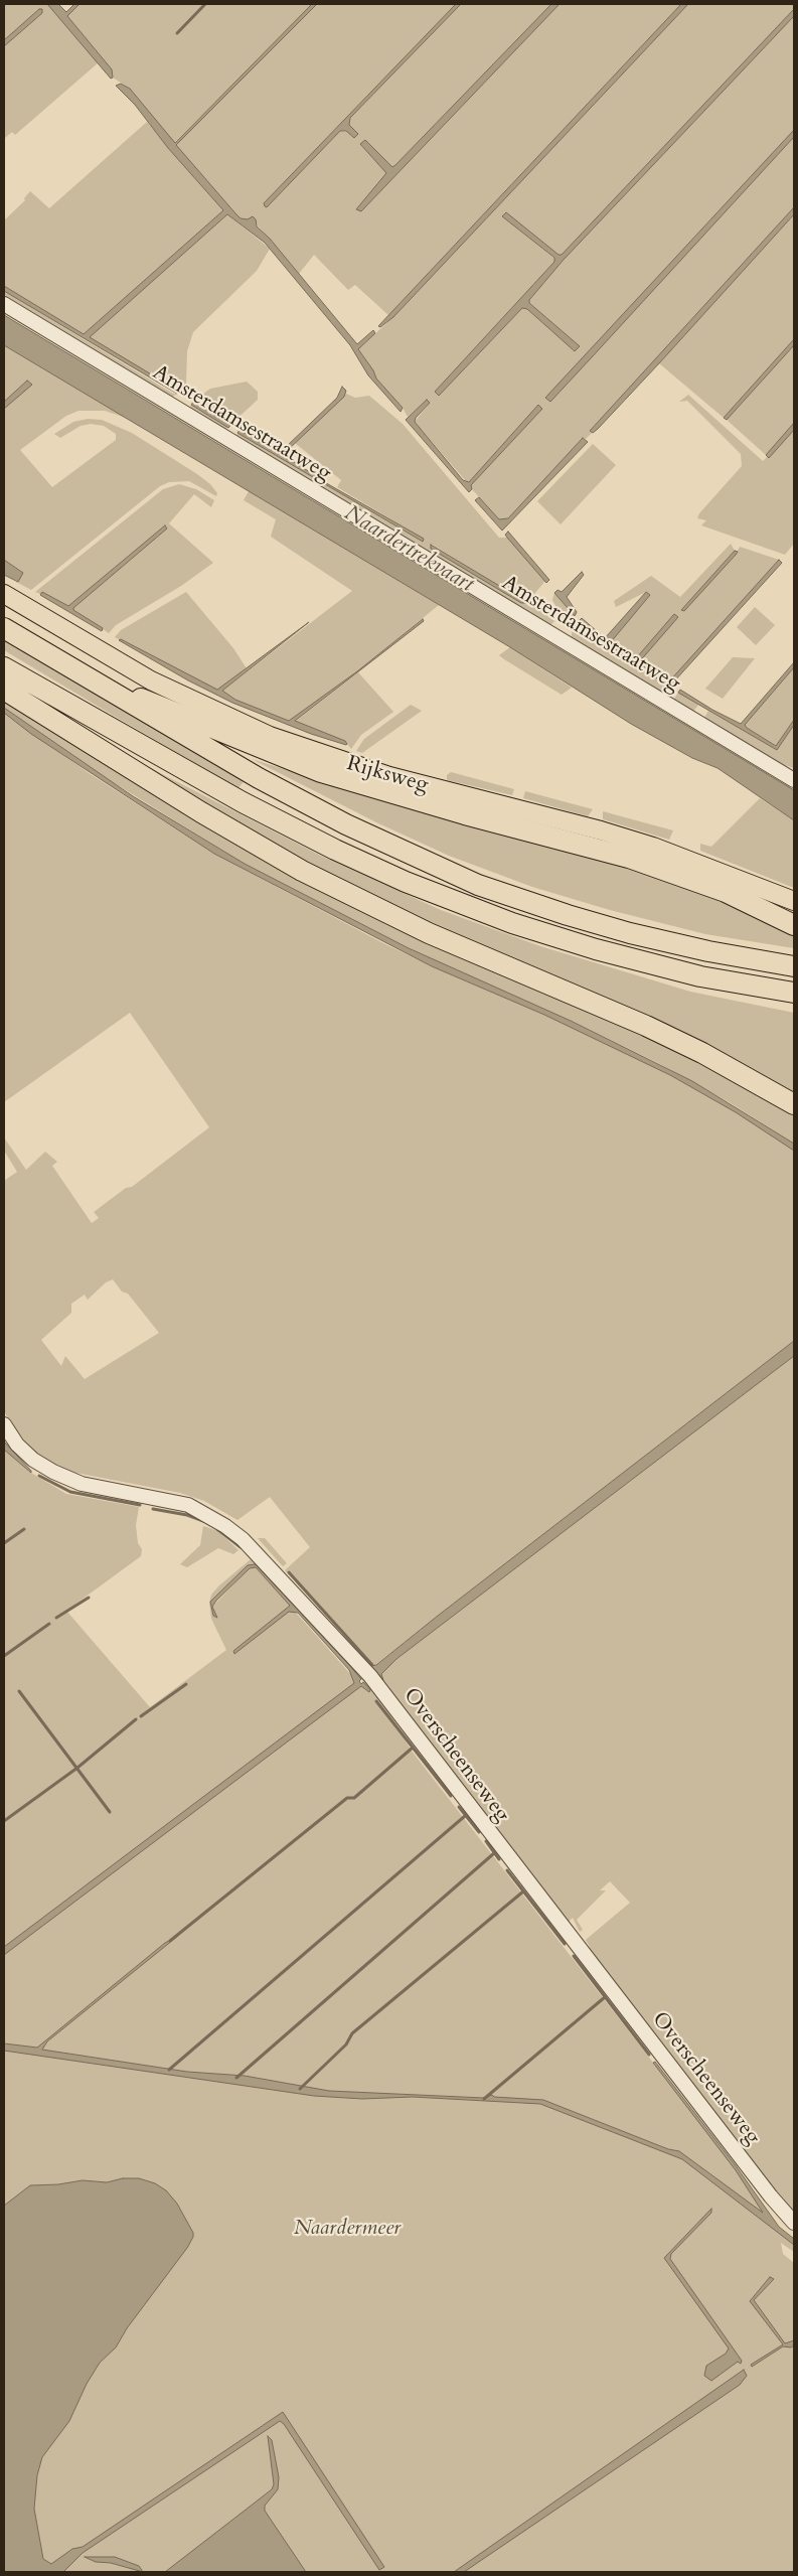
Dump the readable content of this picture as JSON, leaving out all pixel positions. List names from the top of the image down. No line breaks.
{"streets":{"main road":["Rijksweg"],"street":["Amsterdamsestraatweg","Overscheenseweg"]},"water":["Naardertrekvaart"],"parks":["Naardermeer"]}
